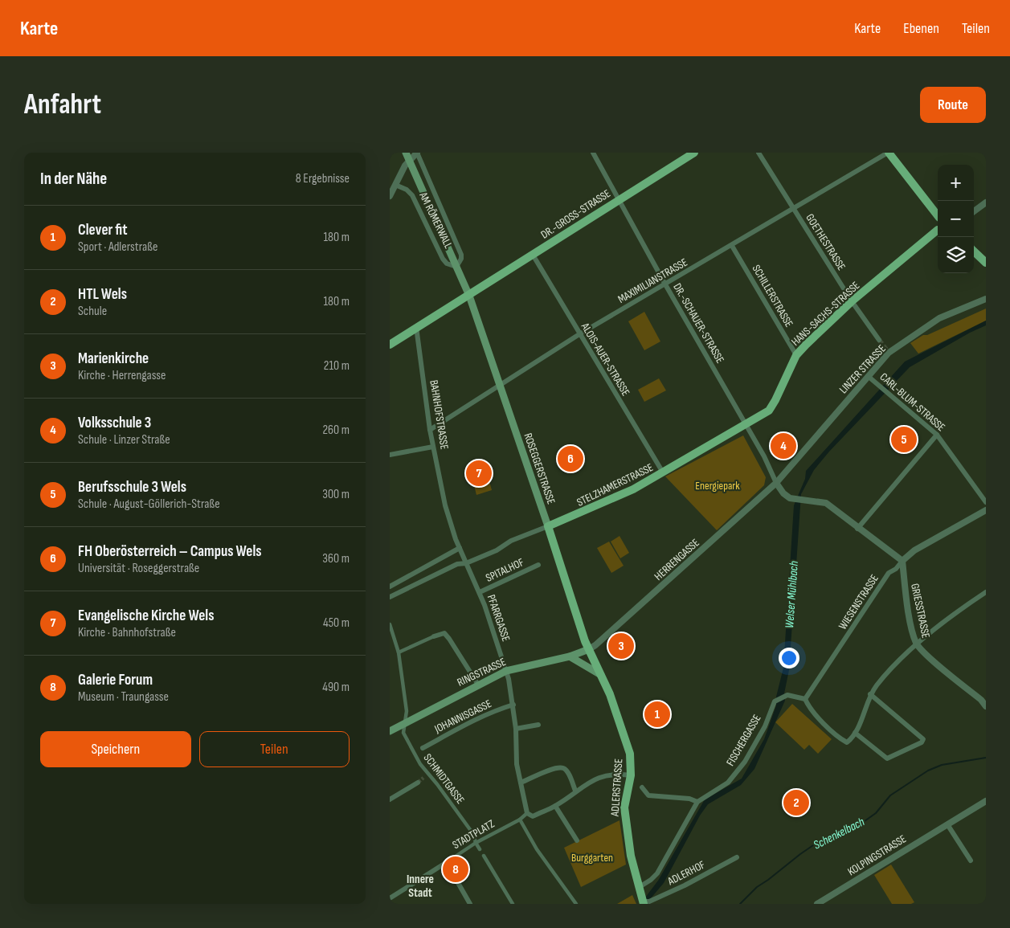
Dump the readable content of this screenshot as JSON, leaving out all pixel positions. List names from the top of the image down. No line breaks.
{"streets":{"main road":["DR.-GROSS-STRASSE","AM RÖMERWALL","HANS-SACHS-STRASSE","ROSEGGERSTRASSE","STELZHAMERSTRASSE","RINGSTRASSE","ADLERSTRASSE"],"street":["GOETHESTRASSE","MAXIMILIANSTRASSE","SCHILLERSTRASSE","DR.-SCHAUER-STRASSE","ALOIS-AUER-STRASSE","LINZER STRASSE","CARL-BLUM-STRASSE","BAHNHOFSTRASSE","HERRENGASSE","SPITALHOF","WIESENSTRASSE","GRIESSTRASSE","PFARRGASSE","JOHANNISGASSE","FISCHERGASSE","SCHMIDTGASSE","STADTPLATZ","KOLPINGSTRASSE","ADLERHOF"]},"crossings":[["DR.-GROSS-STRASSE","AM RÖMERWALL"],["DR.-GROSS-STRASSE","DR.-SCHAUER-STRASSE"],["DR.-GROSS-STRASSE","ALOIS-AUER-STRASSE"],["DR.-GROSS-STRASSE","ROSEGGERSTRASSE"],["AM RÖMERWALL","ROSEGGERSTRASSE"],["GOETHESTRASSE","MAXIMILIANSTRASSE"],["GOETHESTRASSE","HANS-SACHS-STRASSE"],["MAXIMILIANSTRASSE","SCHILLERSTRASSE"],["MAXIMILIANSTRASSE","DR.-SCHAUER-STRASSE"],["MAXIMILIANSTRASSE","ALOIS-AUER-STRASSE"],["MAXIMILIANSTRASSE","BAHNHOFSTRASSE"],["MAXIMILIANSTRASSE","ROSEGGERSTRASSE"],["SCHILLERSTRASSE","HANS-SACHS-STRASSE"],["HANS-SACHS-STRASSE","DR.-SCHAUER-STRASSE"],["HANS-SACHS-STRASSE","STELZHAMERSTRASSE"],["DR.-SCHAUER-STRASSE","LINZER STRASSE"],["DR.-SCHAUER-STRASSE","STELZHAMERSTRASSE"],["DR.-SCHAUER-STRASSE","HERRENGASSE"],["ALOIS-AUER-STRASSE","STELZHAMERSTRASSE"],["LINZER STRASSE","CARL-BLUM-STRASSE"],["LINZER STRASSE","HERRENGASSE"],["BAHNHOFSTRASSE","STELZHAMERSTRASSE"],["BAHNHOFSTRASSE","PFARRGASSE"],["ROSEGGERSTRASSE","STELZHAMERSTRASSE"],["ROSEGGERSTRASSE","HERRENGASSE"],["ROSEGGERSTRASSE","RINGSTRASSE"],["ROSEGGERSTRASSE","ADLERSTRASSE"],["STELZHAMERSTRASSE","PFARRGASSE"],["HERRENGASSE","RINGSTRASSE"],["HERRENGASSE","ADLERSTRASSE"],["SPITALHOF","PFARRGASSE"],["WIESENSTRASSE","GRIESSTRASSE"],["WIESENSTRASSE","FISCHERGASSE"],["PFARRGASSE","RINGSTRASSE"],["PFARRGASSE","JOHANNISGASSE"],["PFARRGASSE","STADTPLATZ"],["RINGSTRASSE","SCHMIDTGASSE"],["RINGSTRASSE","ADLERSTRASSE"],["FISCHERGASSE","ADLERSTRASSE"],["SCHMIDTGASSE","STADTPLATZ"],["ADLERSTRASSE","ADLERHOF"]],"districts":["Innere Stadt"],"water":["Welser Mühlbach","Schenkelbach"],"parks":["Energiepark","Burggarten"],"page":{"header":"Karte","nav":["Karte","Ebenen","Teilen"],"buttons":["Route",["Speichern","Teilen"]],"title":"Anfahrt","heading":["In der Nähe","8 Ergebnisse"],"map_buttons":["+","−"],"list":[{"mark":"1","name":"Clever fit","note":"Sport · Adlerstraße","value":"180 m"},{"mark":"2","name":"HTL Wels","note":"Schule","value":"180 m"},{"mark":"3","name":"Marienkirche","note":"Kirche · Herrengasse","value":"210 m"},{"mark":"4","name":"Volksschule 3","note":"Schule · Linzer Straße","value":"260 m"},{"mark":"5","name":"Berufsschule 3 Wels","note":"Schule · August-Göllerich-Straße","value":"300 m"},{"mark":"6","name":"FH Oberösterreich – Campus Wels","note":"Universität · Roseggerstraße","value":"360 m"},{"mark":"7","name":"Evangelische Kirche Wels","note":"Kirche · Bahnhofstraße","value":"450 m"},{"mark":"8","name":"Galerie Forum","note":"Museum · Traungasse","value":"490 m"}],"pins":["5","4","6","7","3","1","2","8"]}}
